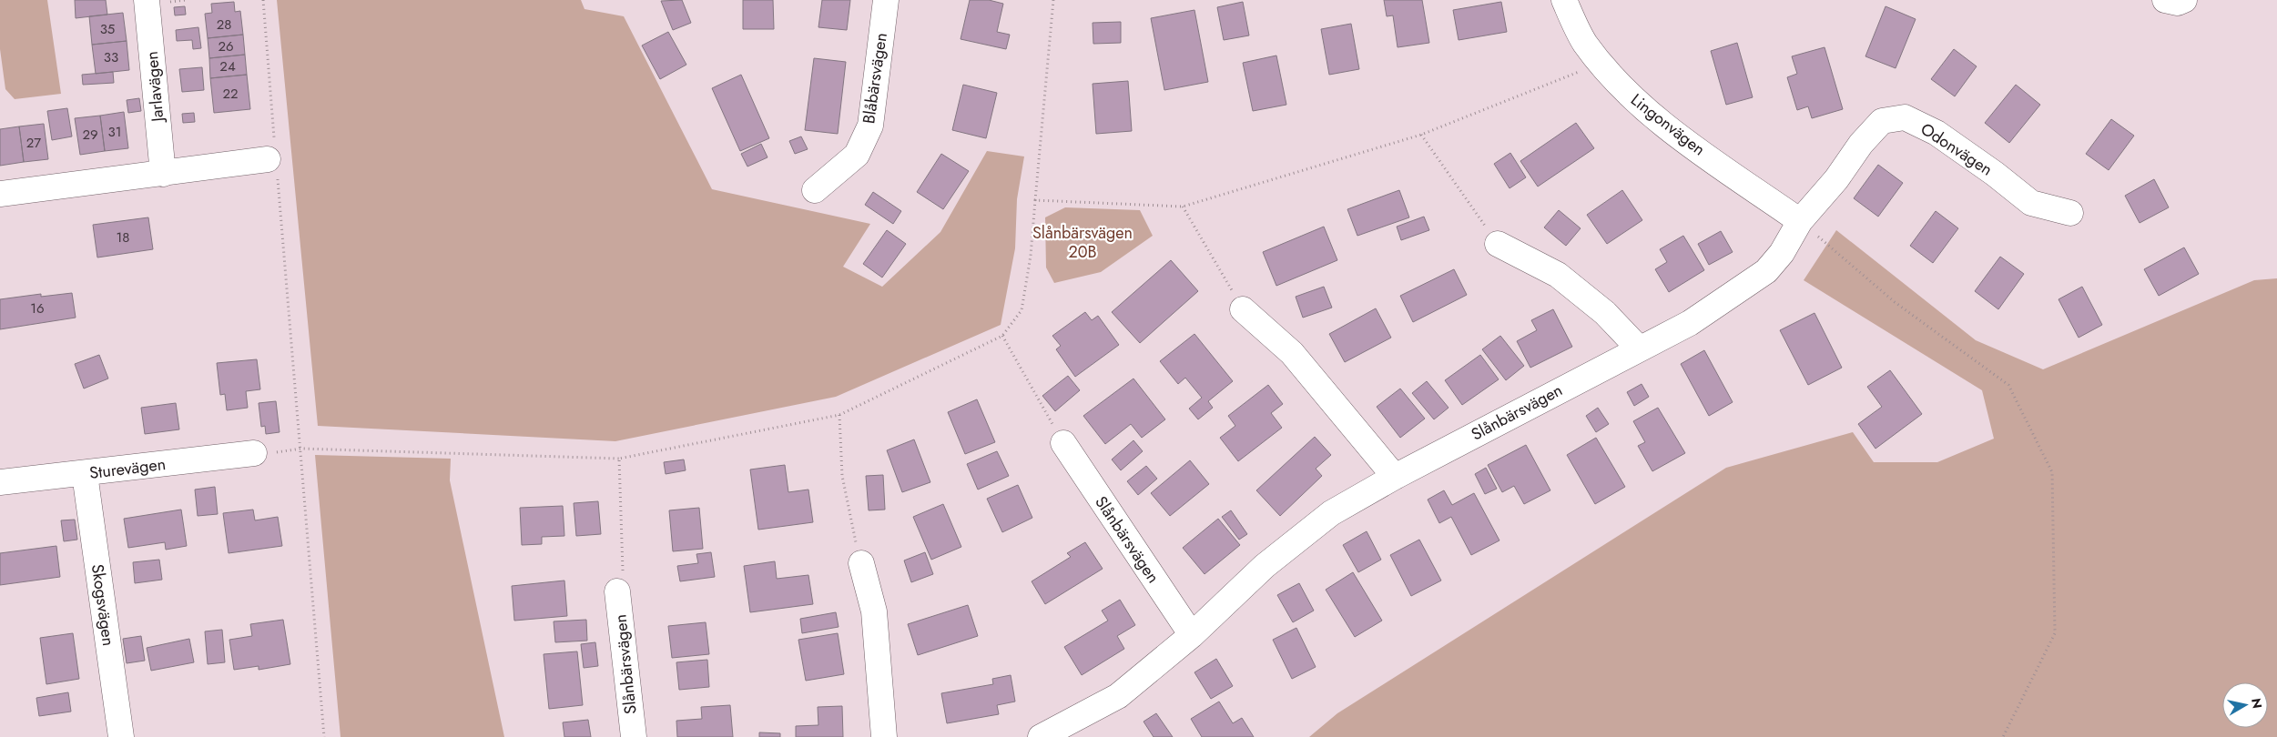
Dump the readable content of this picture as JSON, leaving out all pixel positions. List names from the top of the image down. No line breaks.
{"streets":{"street":["Blåbärsvägen","Jarlavägen","Lingonvägen","Odonvägen","Slånbärsvägen","Sturevägen","Skogsvägen"]},"crossings":[["Lingonvägen","Odonvägen"],["Lingonvägen","Slånbärsvägen"],["Odonvägen","Slånbärsvägen"],["Sturevägen","Skogsvägen"]],"parks":["Slånbärsvägen 20B"],"house_numbers":["28","35","26","33","24","22","31","29","27","18","16"],"north":"right"}
